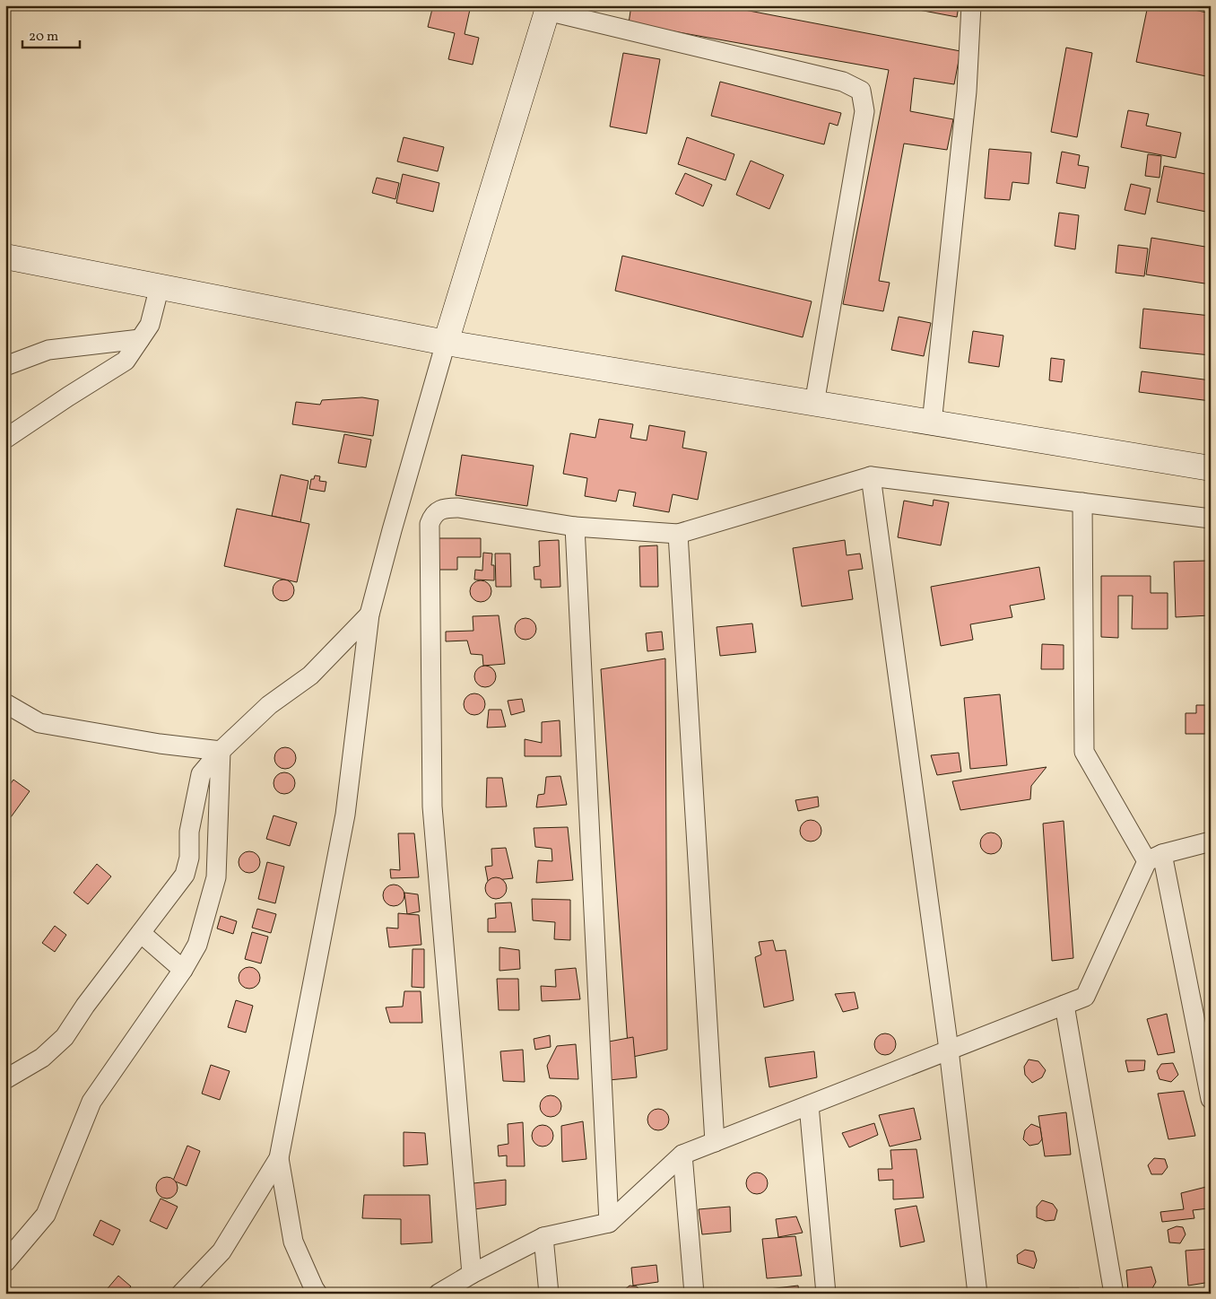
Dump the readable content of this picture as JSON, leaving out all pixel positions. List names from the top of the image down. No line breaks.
{"scale_bar":"20 m"}
